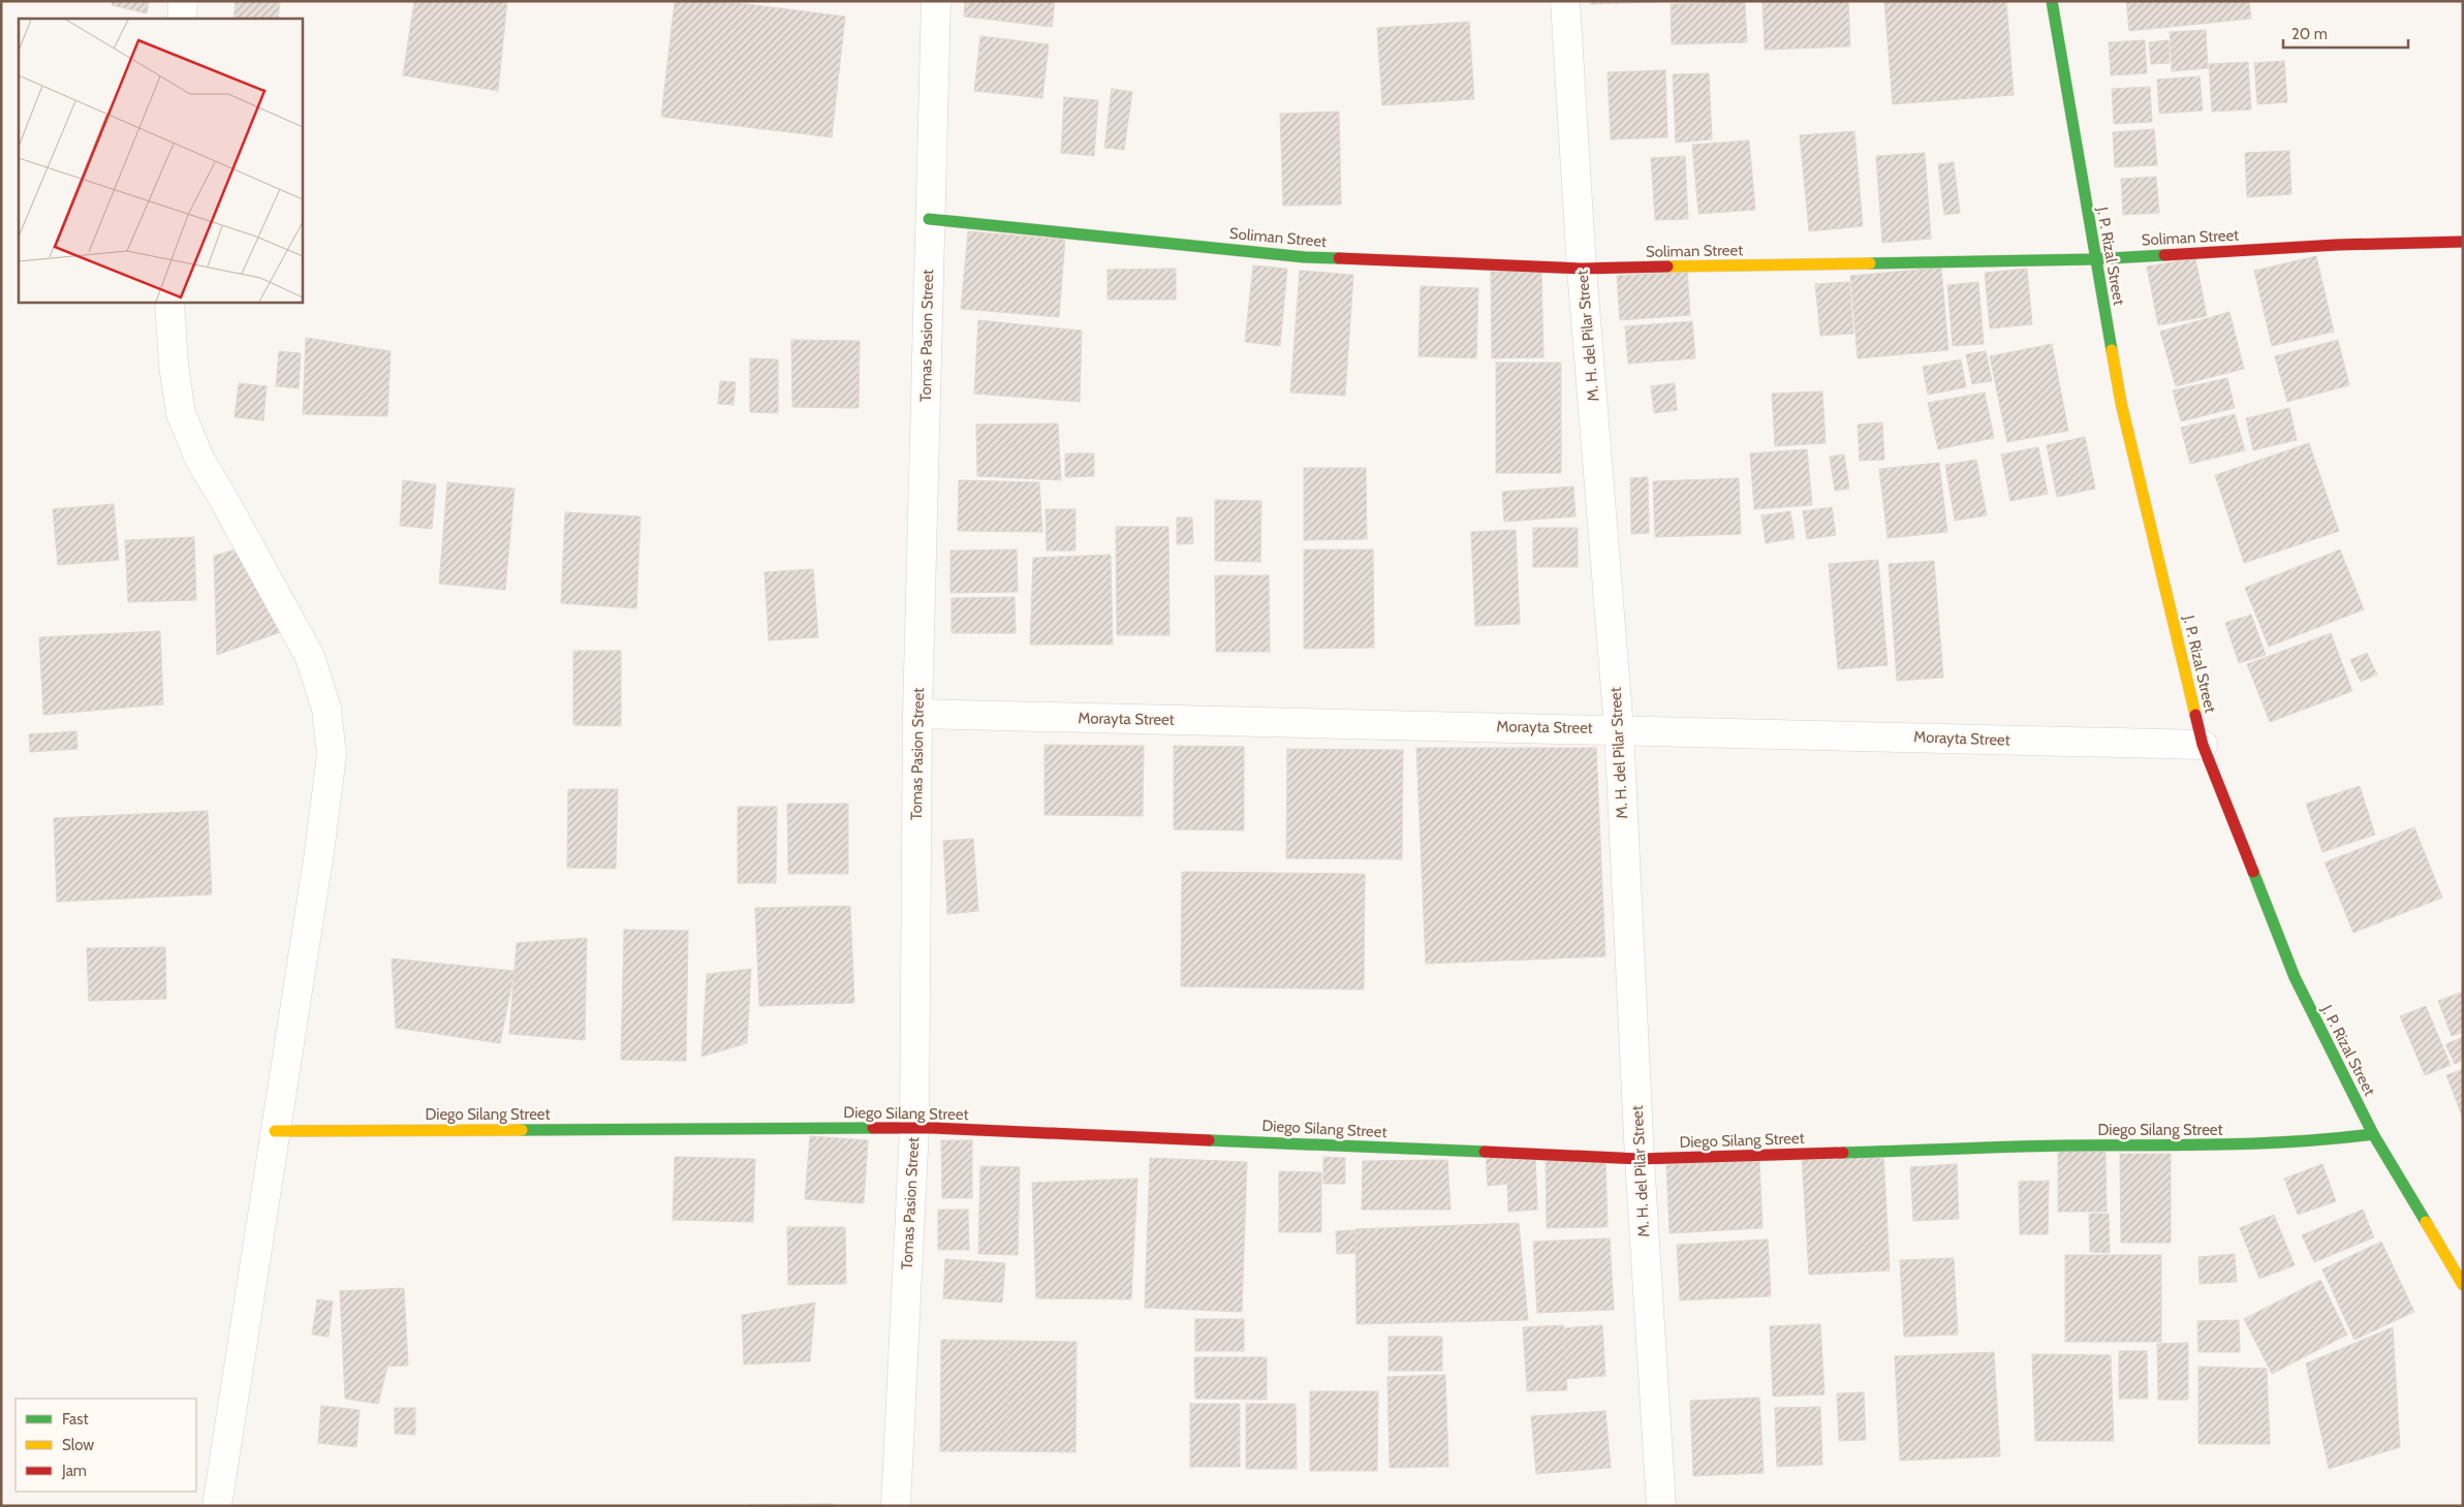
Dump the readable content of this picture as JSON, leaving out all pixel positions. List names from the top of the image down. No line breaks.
{"streets":{"street":["Soliman Street","J. P. Rizal Street","Tomas Pasion Street","M. H. del Pilar Street","Morayta Street","Diego Silang Street"]},"crossings":[["Soliman Street","J. P. Rizal Street"],["Soliman Street","Tomas Pasion Street"],["Soliman Street","M. H. del Pilar Street"],["J. P. Rizal Street","Morayta Street"],["J. P. Rizal Street","Diego Silang Street"],["Tomas Pasion Street","Morayta Street"],["Tomas Pasion Street","Diego Silang Street"],["M. H. del Pilar Street","Morayta Street"],["M. H. del Pilar Street","Diego Silang Street"]],"legend":["Fast","Slow","Jam"],"scale_bar":"20 m"}
